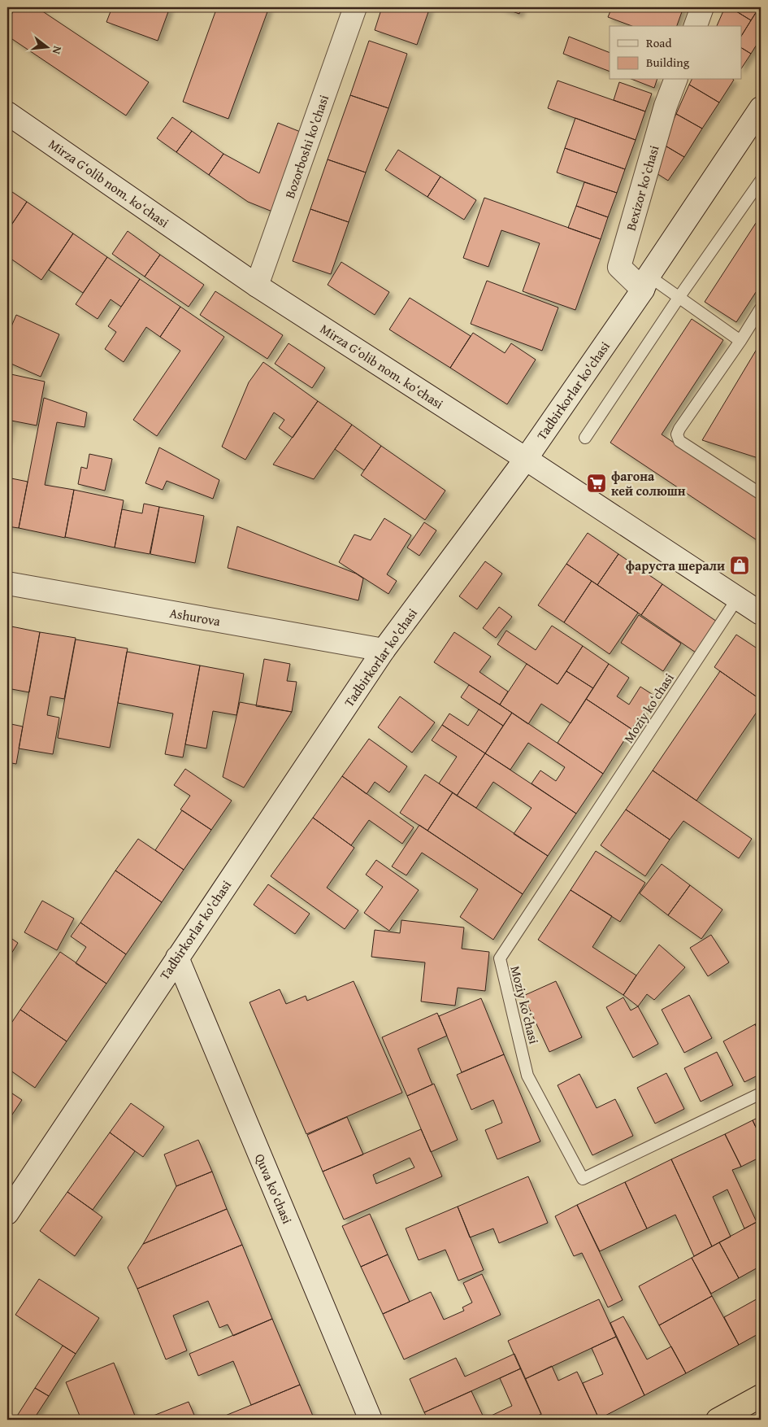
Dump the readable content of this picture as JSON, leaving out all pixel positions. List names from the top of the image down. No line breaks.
{"streets":{"street":["Bozorboshi ko'chasi","Mirza G‘olib nom. ko‘chasi","Bexizor koʻchasi","Tadbirkorlar ko'chasi","Ashurova","Quva ko'chasi"],"lane":["Moziy koʻchasi"]},"crossings":[["Bozorboshi ko'chasi","Mirza G‘olib nom. ko‘chasi"],["Mirza G‘olib nom. ko‘chasi","Tadbirkorlar ko'chasi"],["Mirza G‘olib nom. ko‘chasi","Moziy koʻchasi"],["Bexizor koʻchasi","Tadbirkorlar ko'chasi"],["Tadbirkorlar ko'chasi","Ashurova"],["Tadbirkorlar ko'chasi","Quva ko'chasi"]],"places":{"supermarket":["фагона кей солюшн"],"shop":["фаруста шерали"]},"legend":["Road","Building"],"north":"right"}
